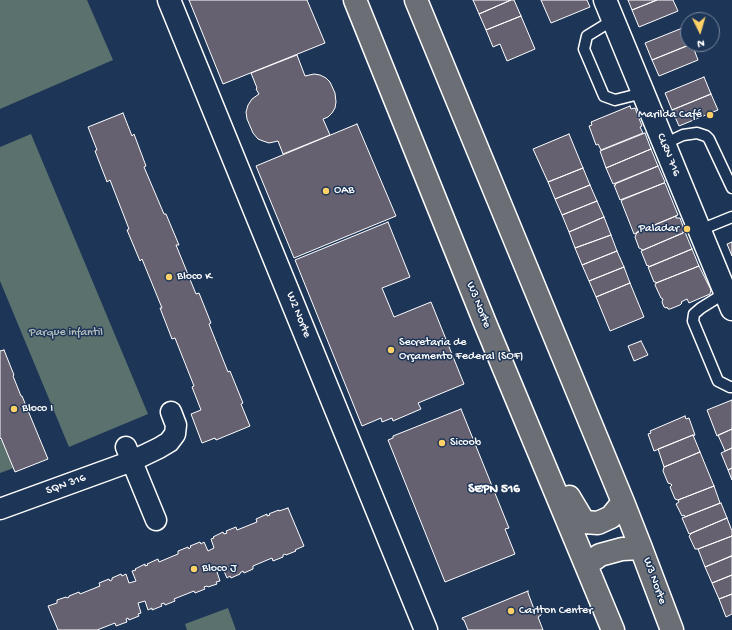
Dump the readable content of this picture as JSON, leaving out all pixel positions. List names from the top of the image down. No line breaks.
{"streets":{"main road":["W3 Norte"],"street":["CLRN 716","W2 Norte","SQN 316"]},"districts":["SEPN 516"],"parks":["Parque infantil"],"places":["Marilda Café","OAB","Paladar","Bloco K","Secretaria de Orçamento Federal (SOF)","Bloco I","Sicoob","Bloco J","Carlton Center"],"north":"bottom"}
